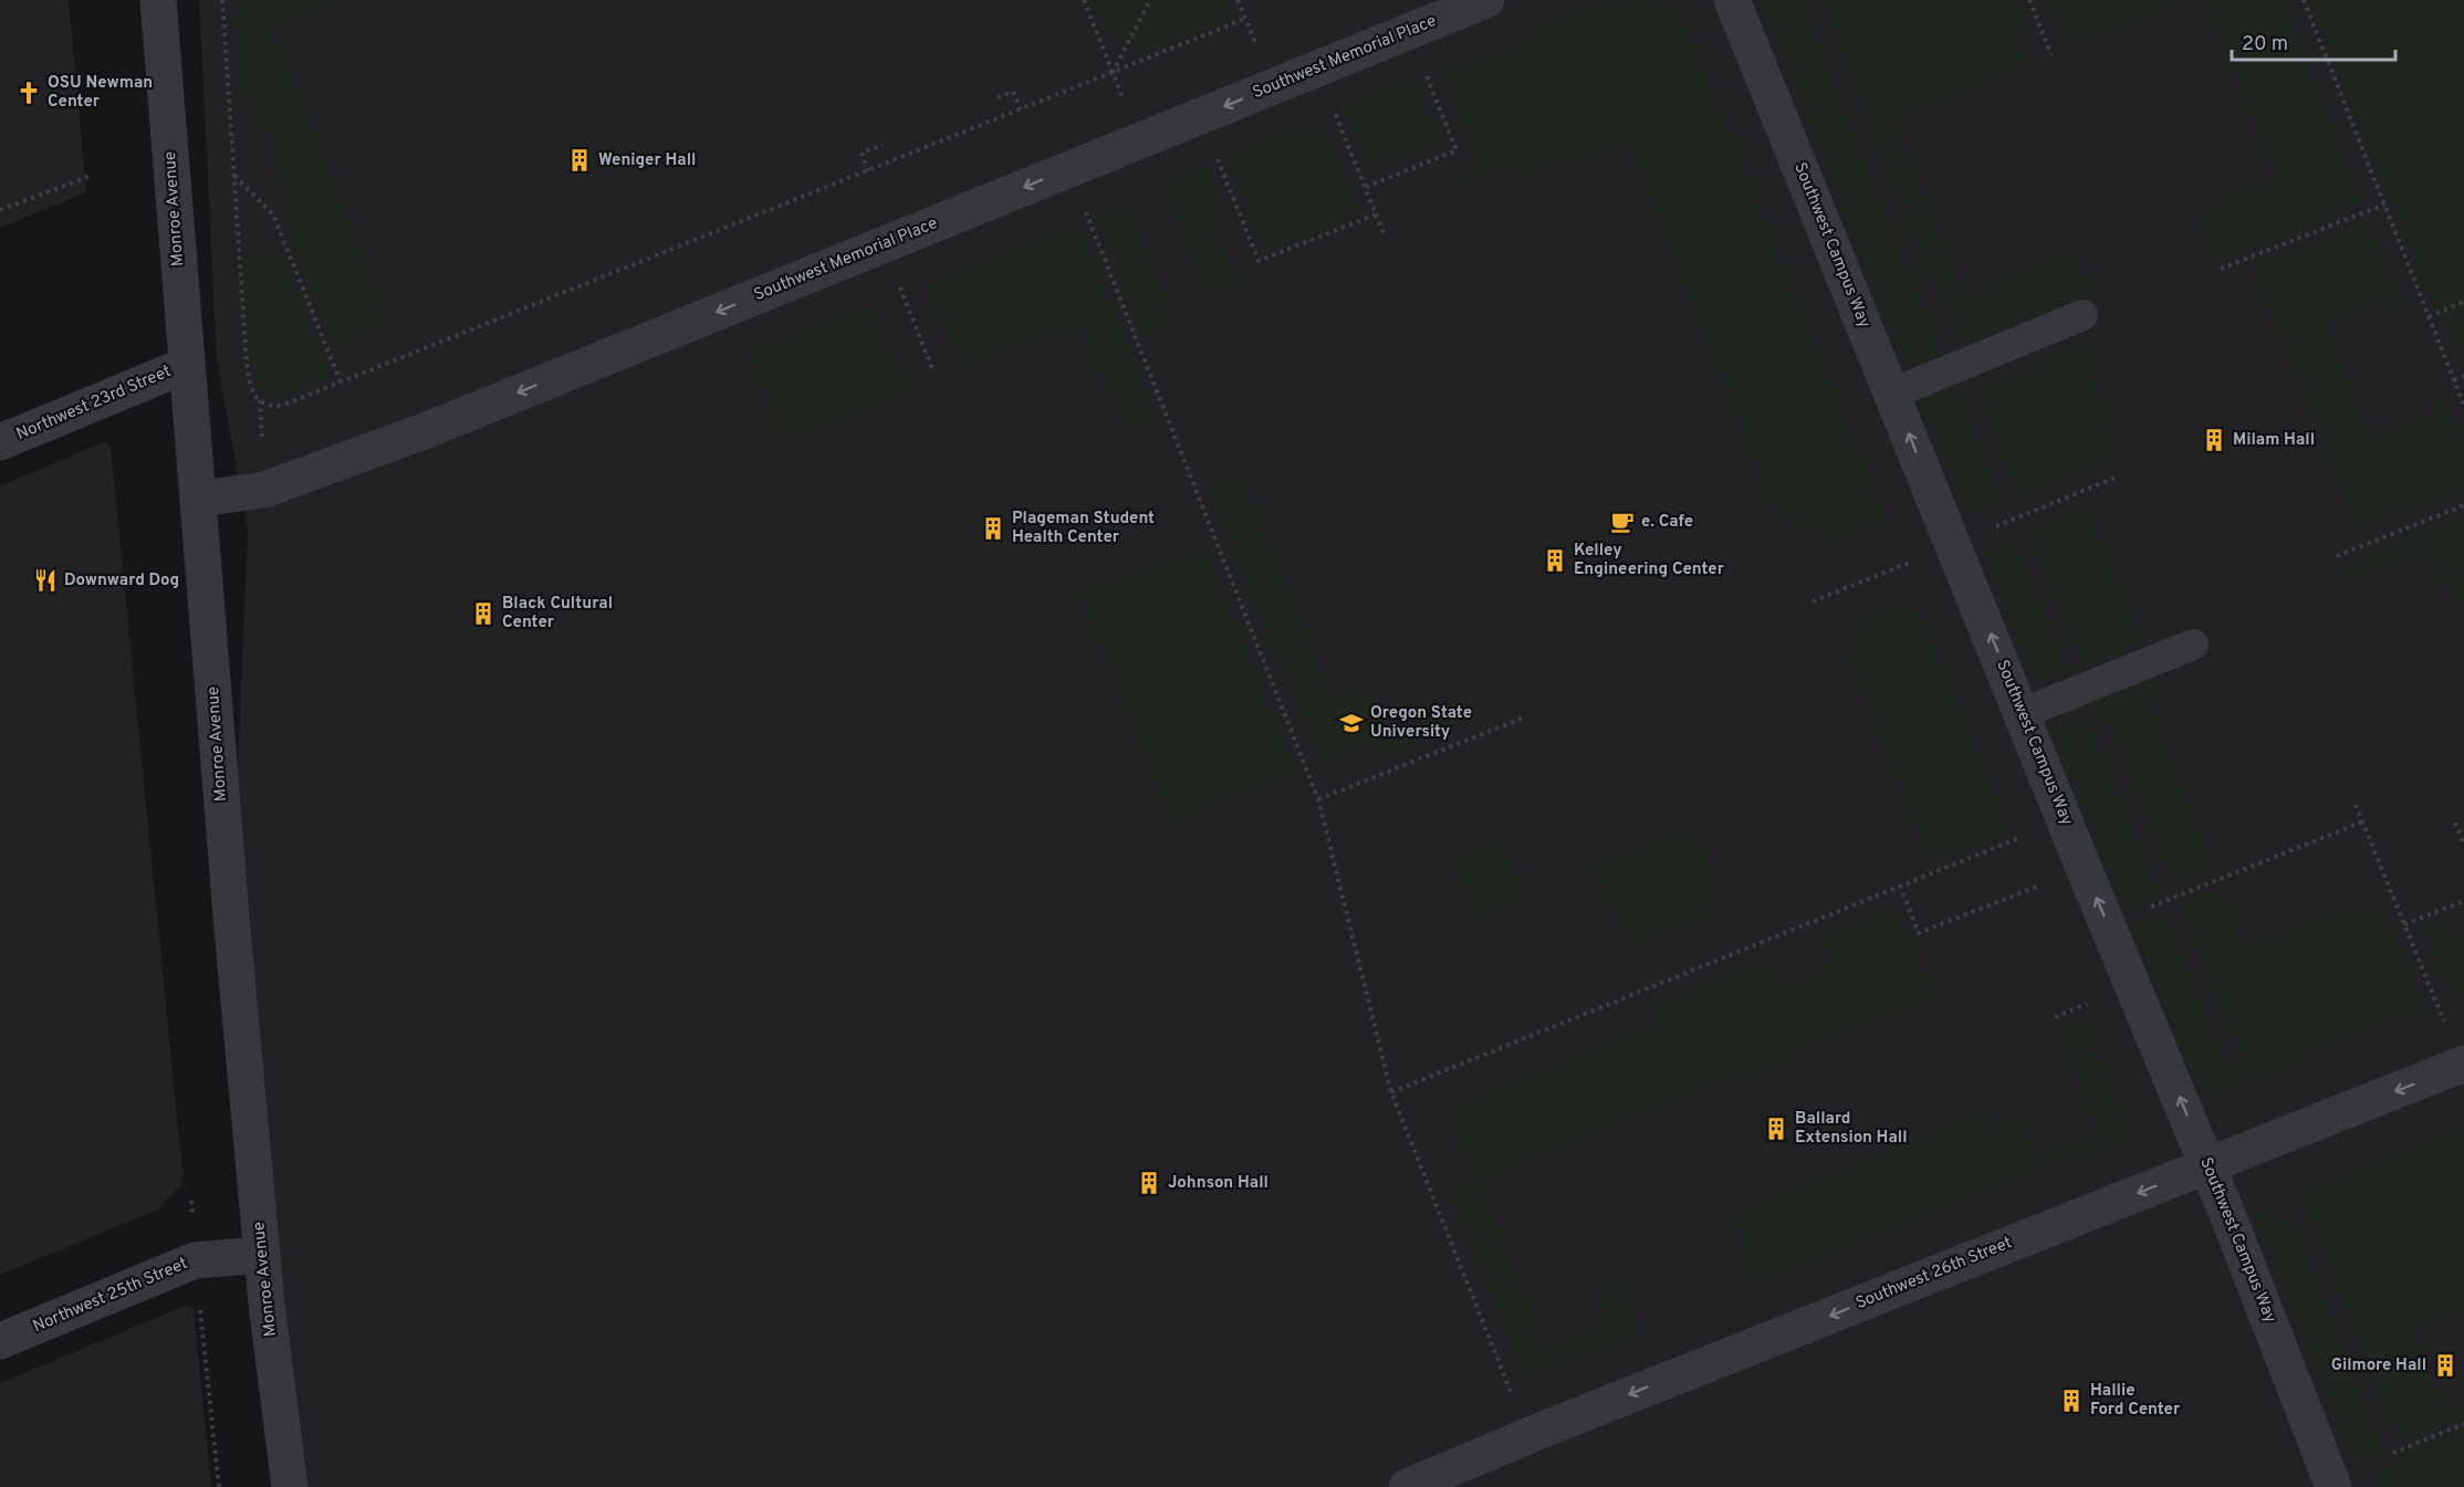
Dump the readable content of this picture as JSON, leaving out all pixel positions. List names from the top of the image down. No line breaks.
{"streets":{"street":["Southwest Memorial Place","Monroe Avenue","Southwest Campus Way","Northwest 23rd Street","Southwest 26th Street","Northwest 25th Street"]},"crossings":[["Southwest Memorial Place","Monroe Avenue"],["Monroe Avenue","Northwest 23rd Street"],["Monroe Avenue","Northwest 25th Street"],["Southwest Campus Way","Southwest 26th Street"]],"one_way":["Southwest Memorial Place","Southwest Campus Way","Southwest 26th Street"],"places":{"church":["OSU Newman Center"],"building":["Weniger Hall","Milam Hall","Plageman Student Health Center","Kelley Engineering Center","Black Cultural Center","Ballard Extension Hall","Johnson Hall","Gilmore Hall","Hallie Ford Center"],"cafe":["e. Cafe"],"restaurant":["Downward Dog"],"school or university":["Oregon State University"]},"scale_bar":"20 m"}
